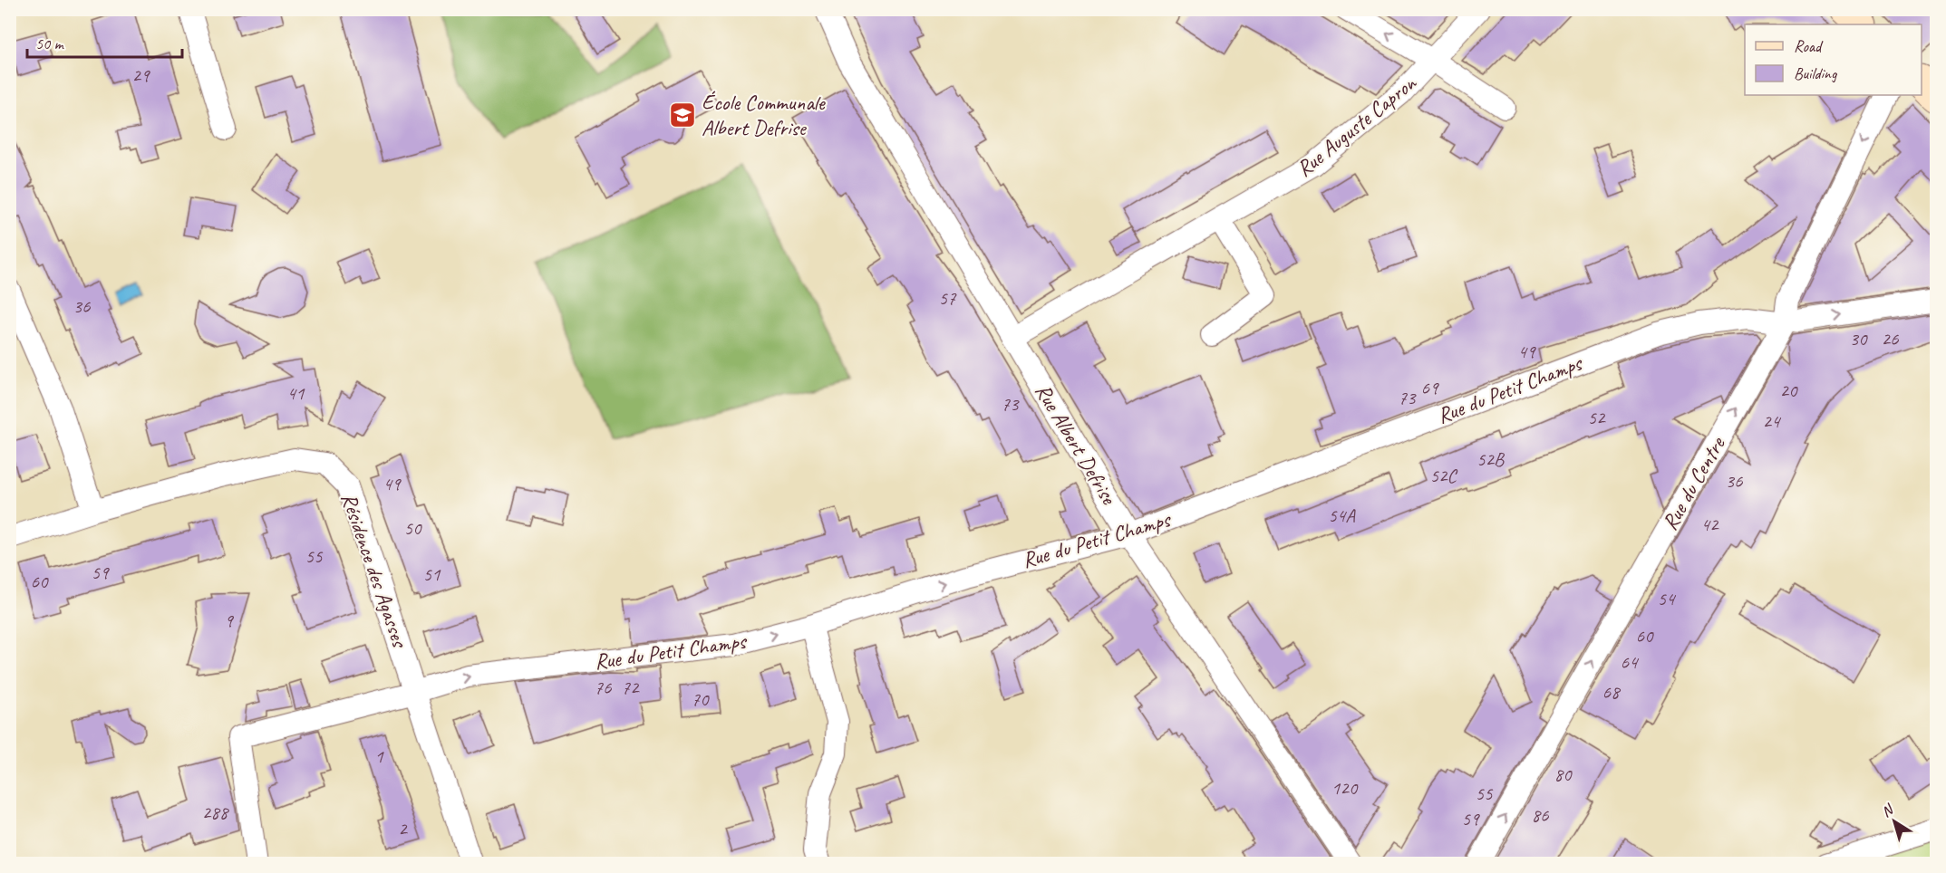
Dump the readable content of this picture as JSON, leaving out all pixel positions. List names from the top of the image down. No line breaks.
{"streets":{"street":["Rue Auguste Capron","Rue du Petit Champs","Rue Albert Defrise","Rue du Centre","Résidence des Agasses"]},"crossings":[["Rue Auguste Capron","Rue Albert Defrise"],["Rue du Petit Champs","Rue Albert Defrise"],["Rue du Petit Champs","Rue du Centre"],["Rue du Petit Champs","Résidence des Agasses"]],"one_way":["Rue du Petit Champs"],"places":{"school or university":["École Communale Albert Defrise"]},"house_numbers":["29","57","36","30","26","49","69","20","41","73","73","52","24","52B","52C","36","49","54A","42","50","55","59","51","60","54","9","60","64","76","72","68","70","1","80","120","55","288","86","59","2"],"legend":["Road","Building"],"scale_bar":"50 m","north":"top left"}
